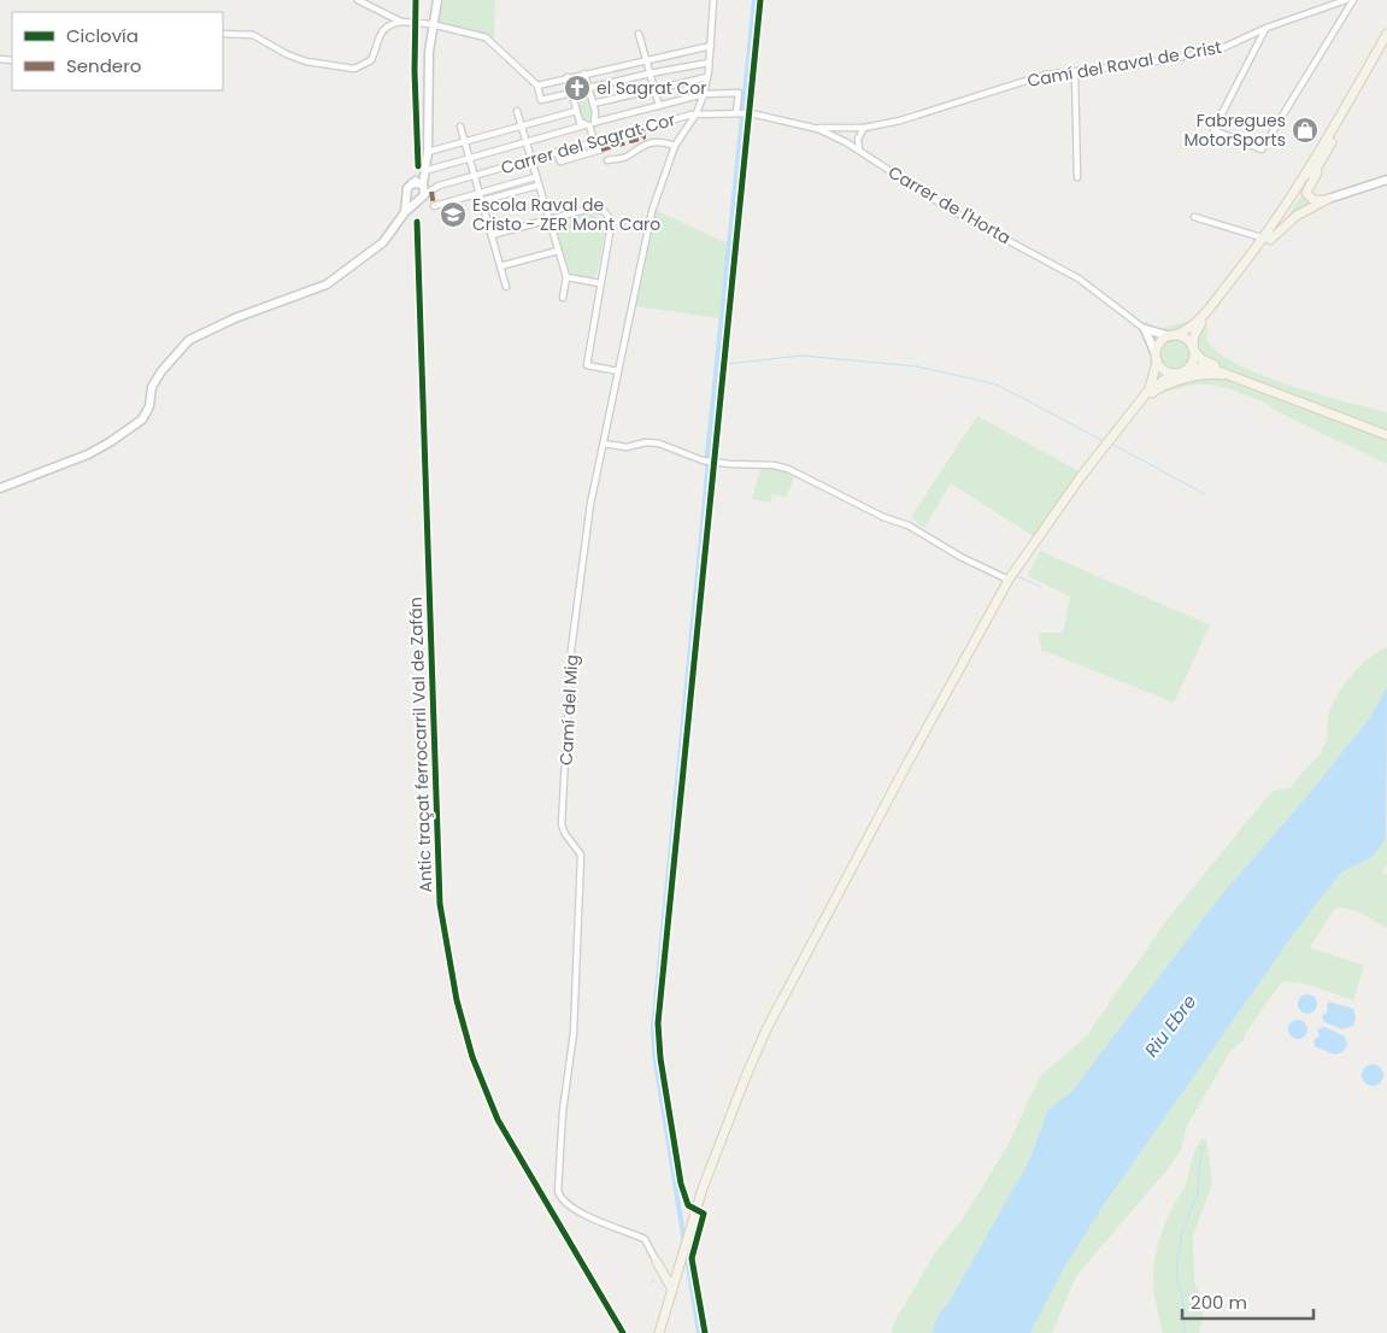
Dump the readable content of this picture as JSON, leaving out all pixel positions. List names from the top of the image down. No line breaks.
{"streets":{"street":["Camí del Raval de Crist","Carrer del Sagrat Cor","Carrer de l'Horta","Camí del Mig"],"cycle path":["Antic traçat ferrocarril Val de Zafán"]},"crossings":[["Camí del Raval de Crist","Carrer de l'Horta"],["Carrer del Sagrat Cor","Carrer de l'Horta"],["Carrer del Sagrat Cor","Camí del Mig"]],"water":["Riu Ebre"],"places":{"church":["el Sagrat Cor"],"shop":["Fabregues MotorSports"],"school or university":["Escola Raval de Cristo - ZER Mont Caro"]},"legend":["Ciclovía","Sendero"],"scale_bar":"200 m"}
